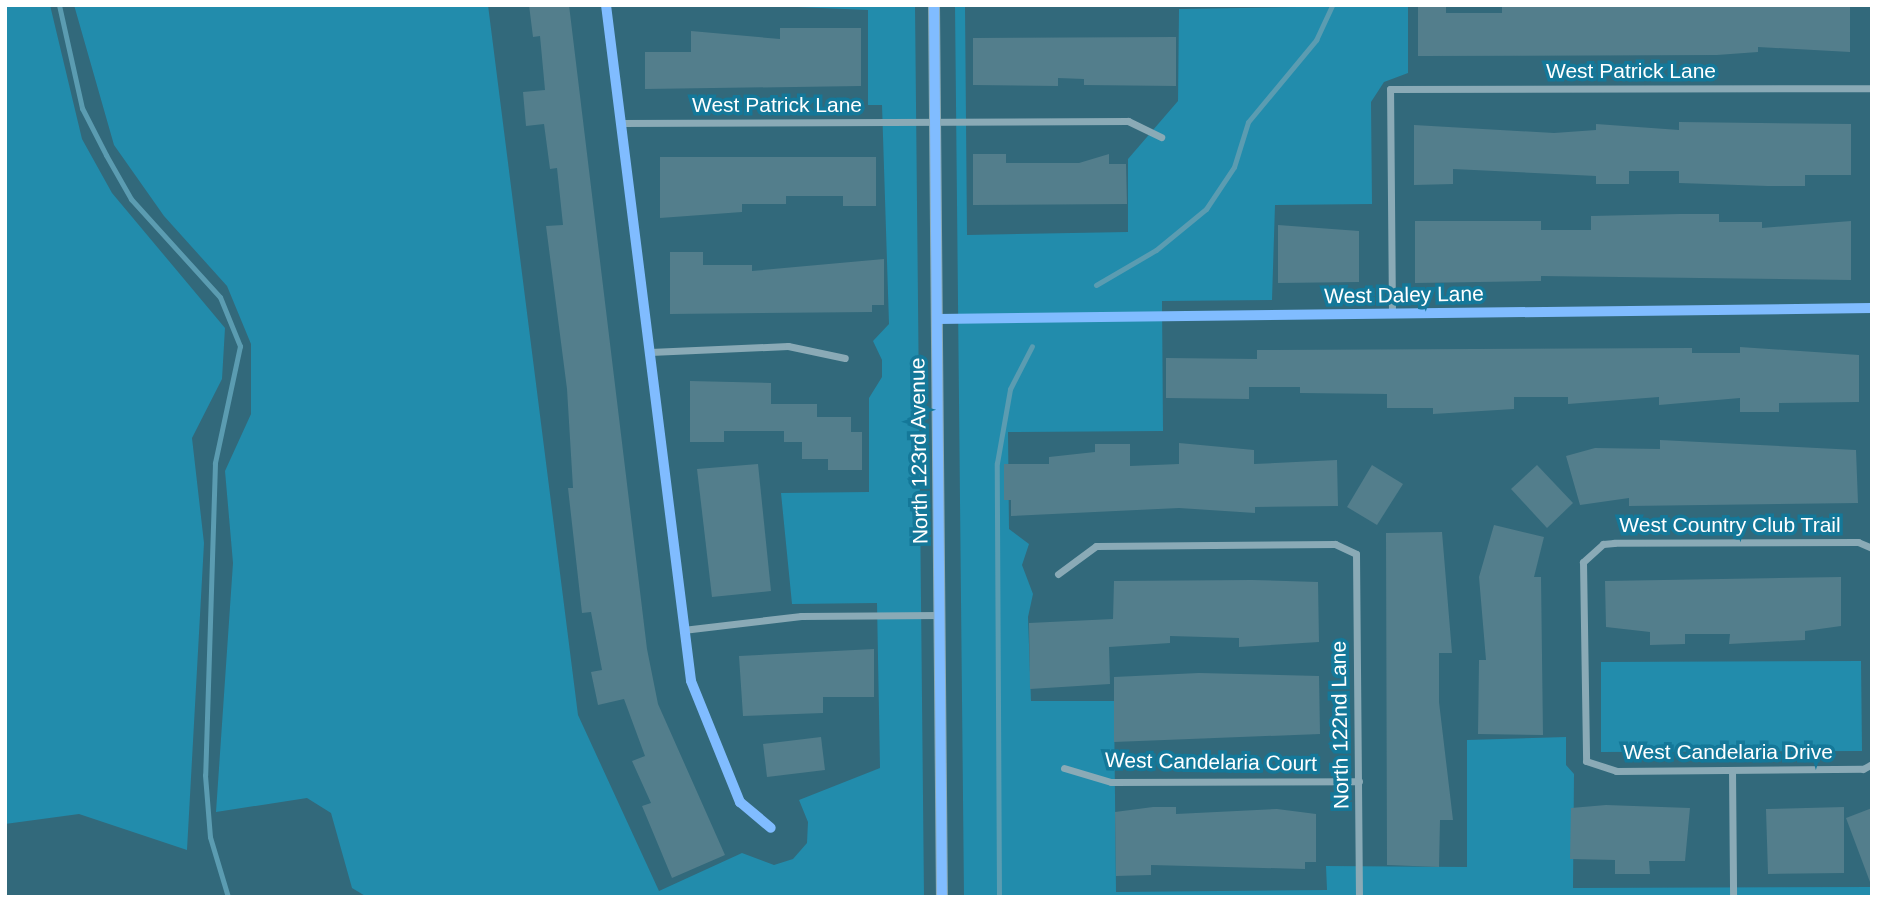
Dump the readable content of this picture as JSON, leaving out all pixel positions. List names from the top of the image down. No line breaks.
{"streets":{"street":["West Patrick Lane","West Daley Lane","North 123rd Avenue","West Country Club Trail","North 122nd Lane","West Candelaria Drive","West Candelaria Court"]},"crossings":[["West Patrick Lane","West Daley Lane"],["West Patrick Lane","North 123rd Avenue"],["West Daley Lane","North 123rd Avenue"],["West Country Club Trail","West Candelaria Drive"],["North 122nd Lane","West Candelaria Court"]]}
